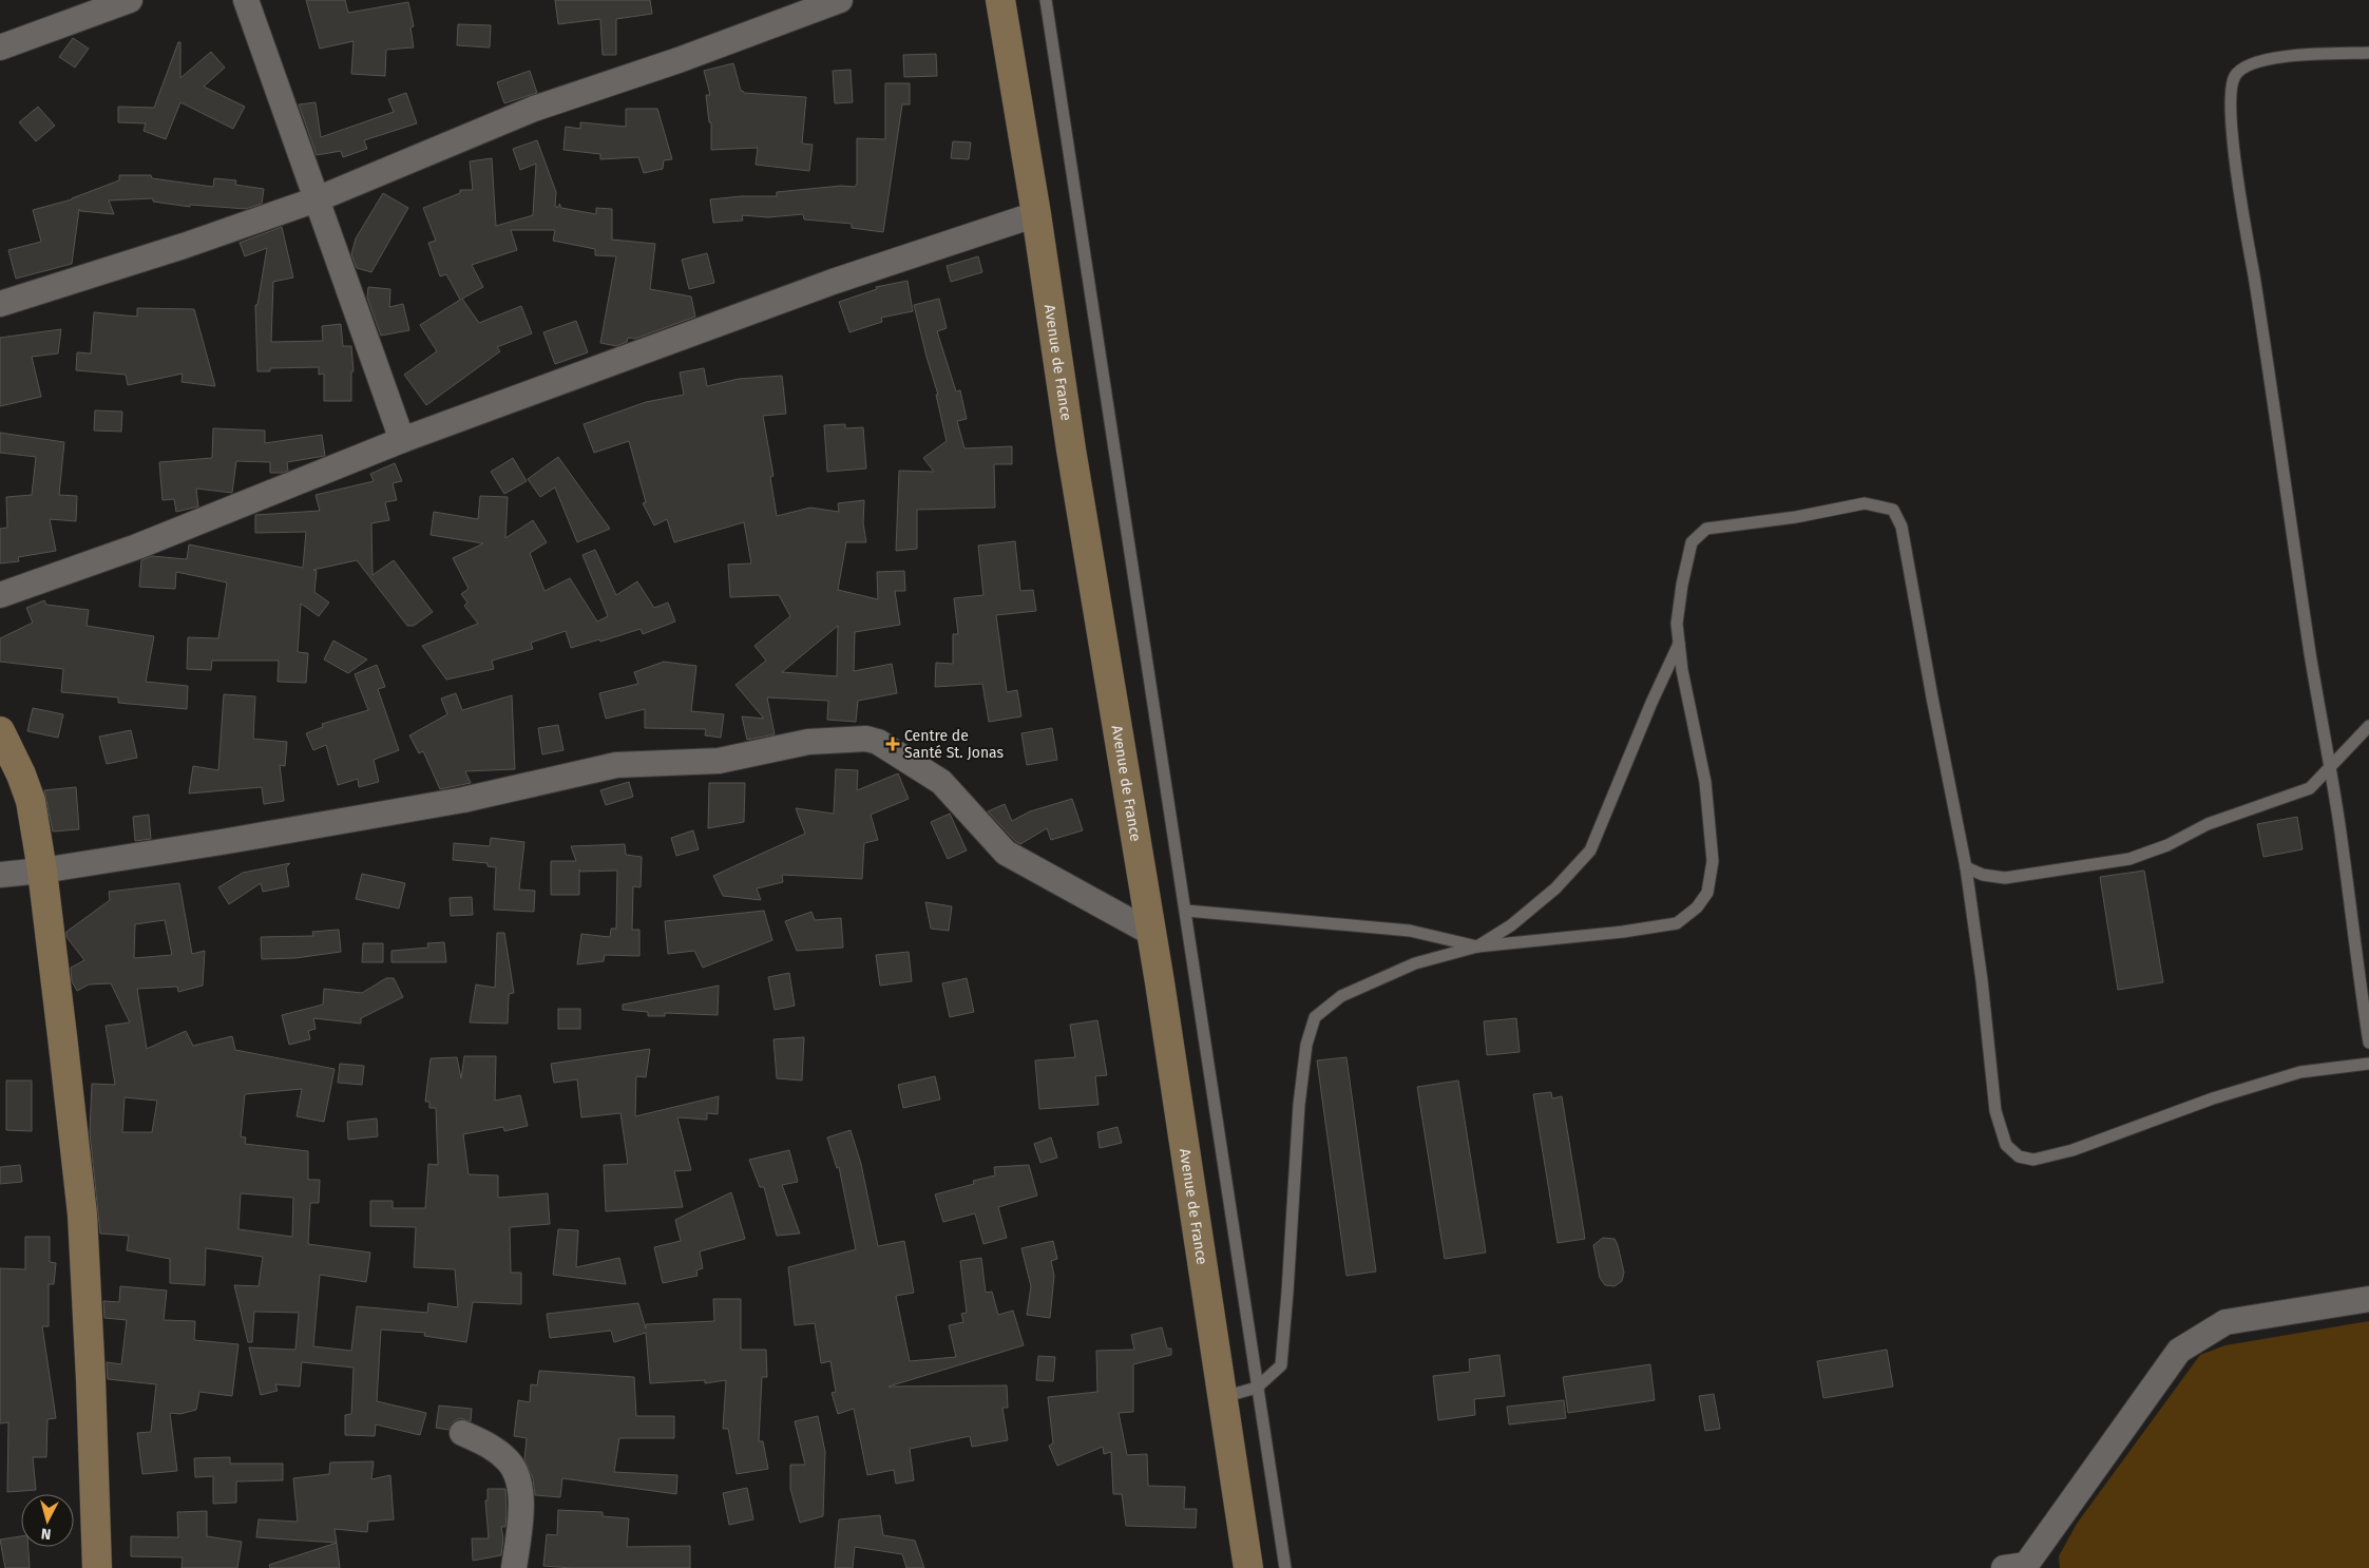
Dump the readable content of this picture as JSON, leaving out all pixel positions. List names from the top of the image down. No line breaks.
{"streets":{"main road":["Avenue de France"]},"places":{"health":["Centre de Santé St. Jonas"]},"north":"bottom"}
